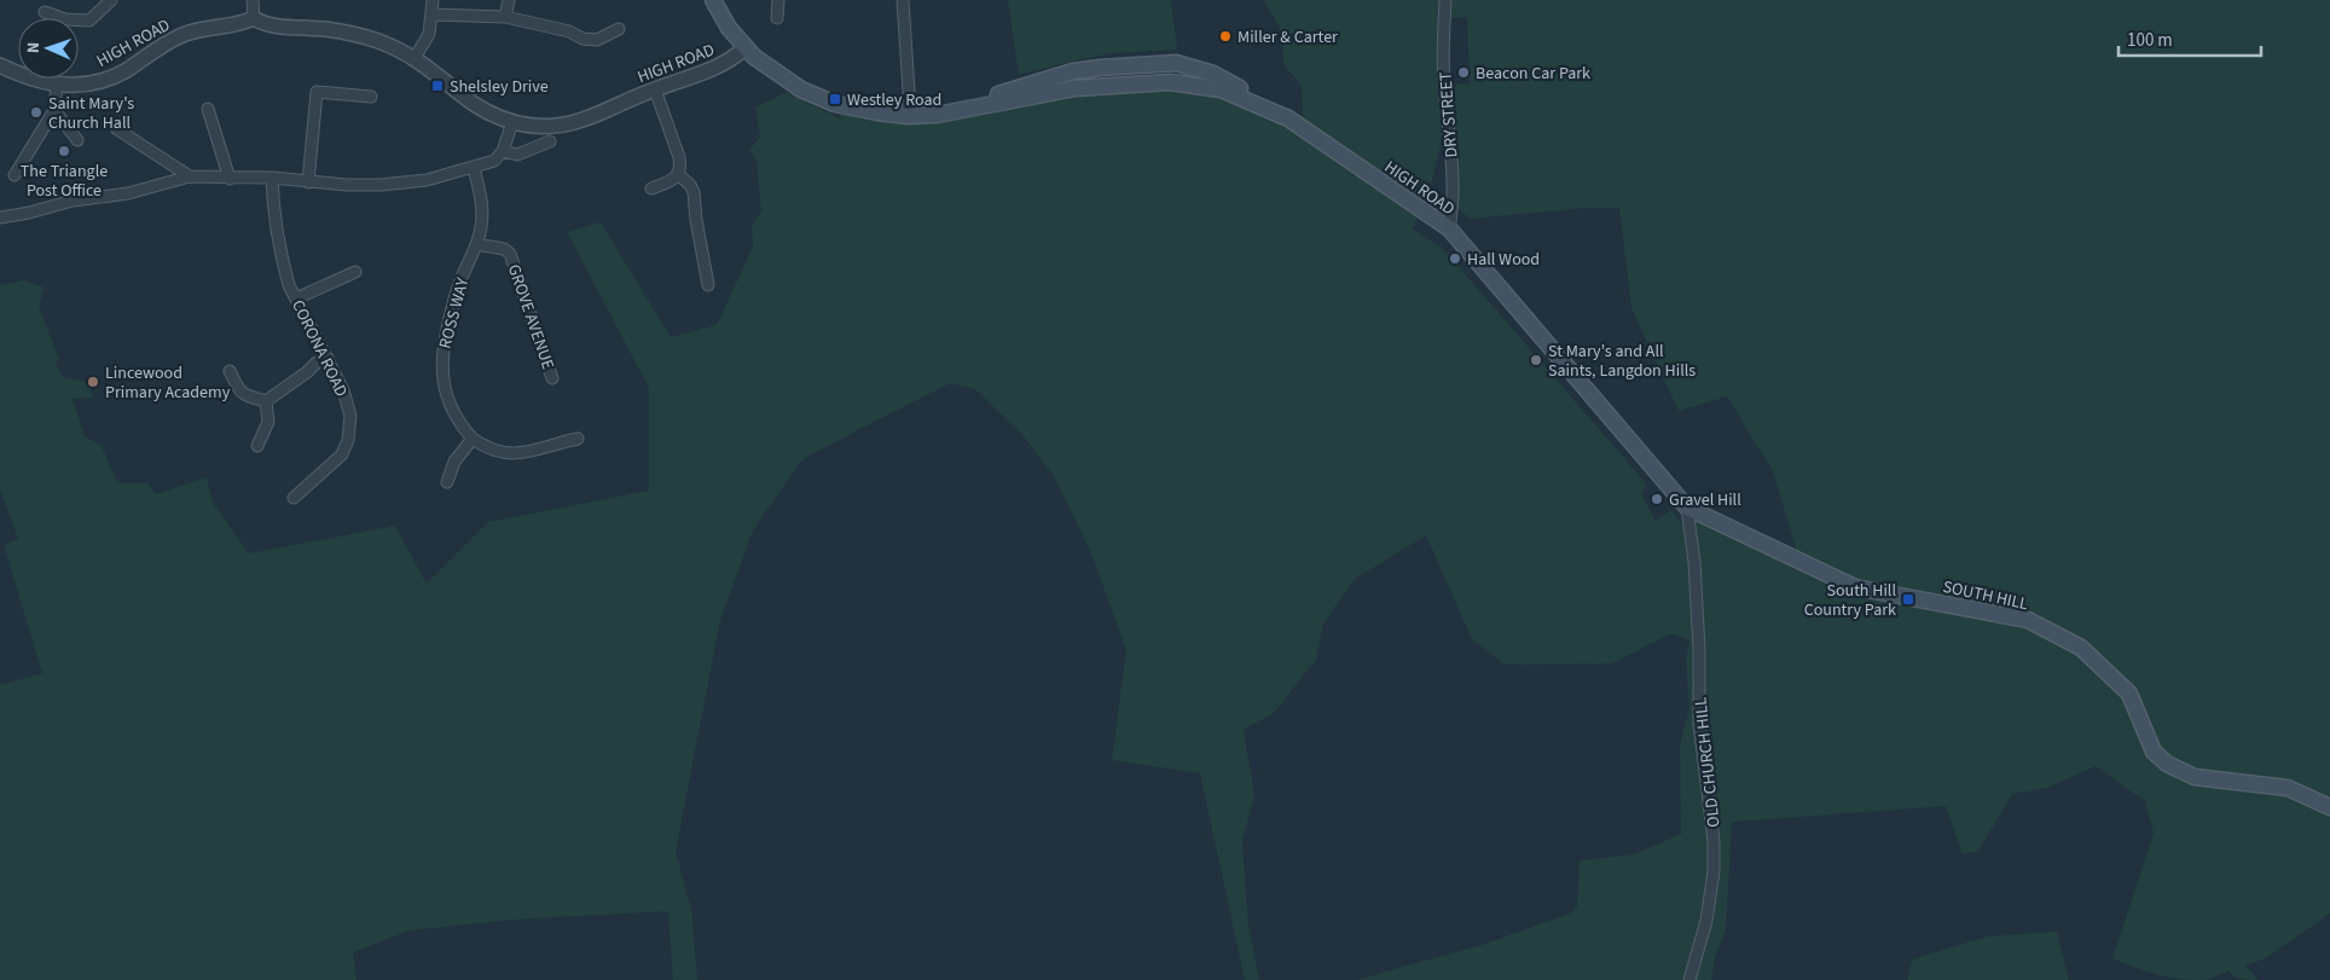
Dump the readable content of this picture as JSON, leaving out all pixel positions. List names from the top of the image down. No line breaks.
{"streets":{"main road":["HIGH ROAD","SOUTH HILL"],"street":["DRY STREET","ROSS WAY","GROVE AVENUE","CORONA ROAD","OLD CHURCH HILL"]},"crossings":[["HIGH ROAD","DRY STREET"],["HIGH ROAD","SOUTH HILL"],["HIGH ROAD","OLD CHURCH HILL"],["ROSS WAY","GROVE AVENUE"],["SOUTH HILL","OLD CHURCH HILL"]],"places":{"other":["Miller & Carter","Beacon Car Park","Saint Mary's Church Hall","The Triangle Post Office","Hall Wood","St Mary's and All Saints, Langdon Hills","Lincewood Primary Academy","Gravel Hill"],"transit":["Shelsley Drive","Westley Road","South Hill Country Park"]},"scale_bar":"100 m","north":"left"}
